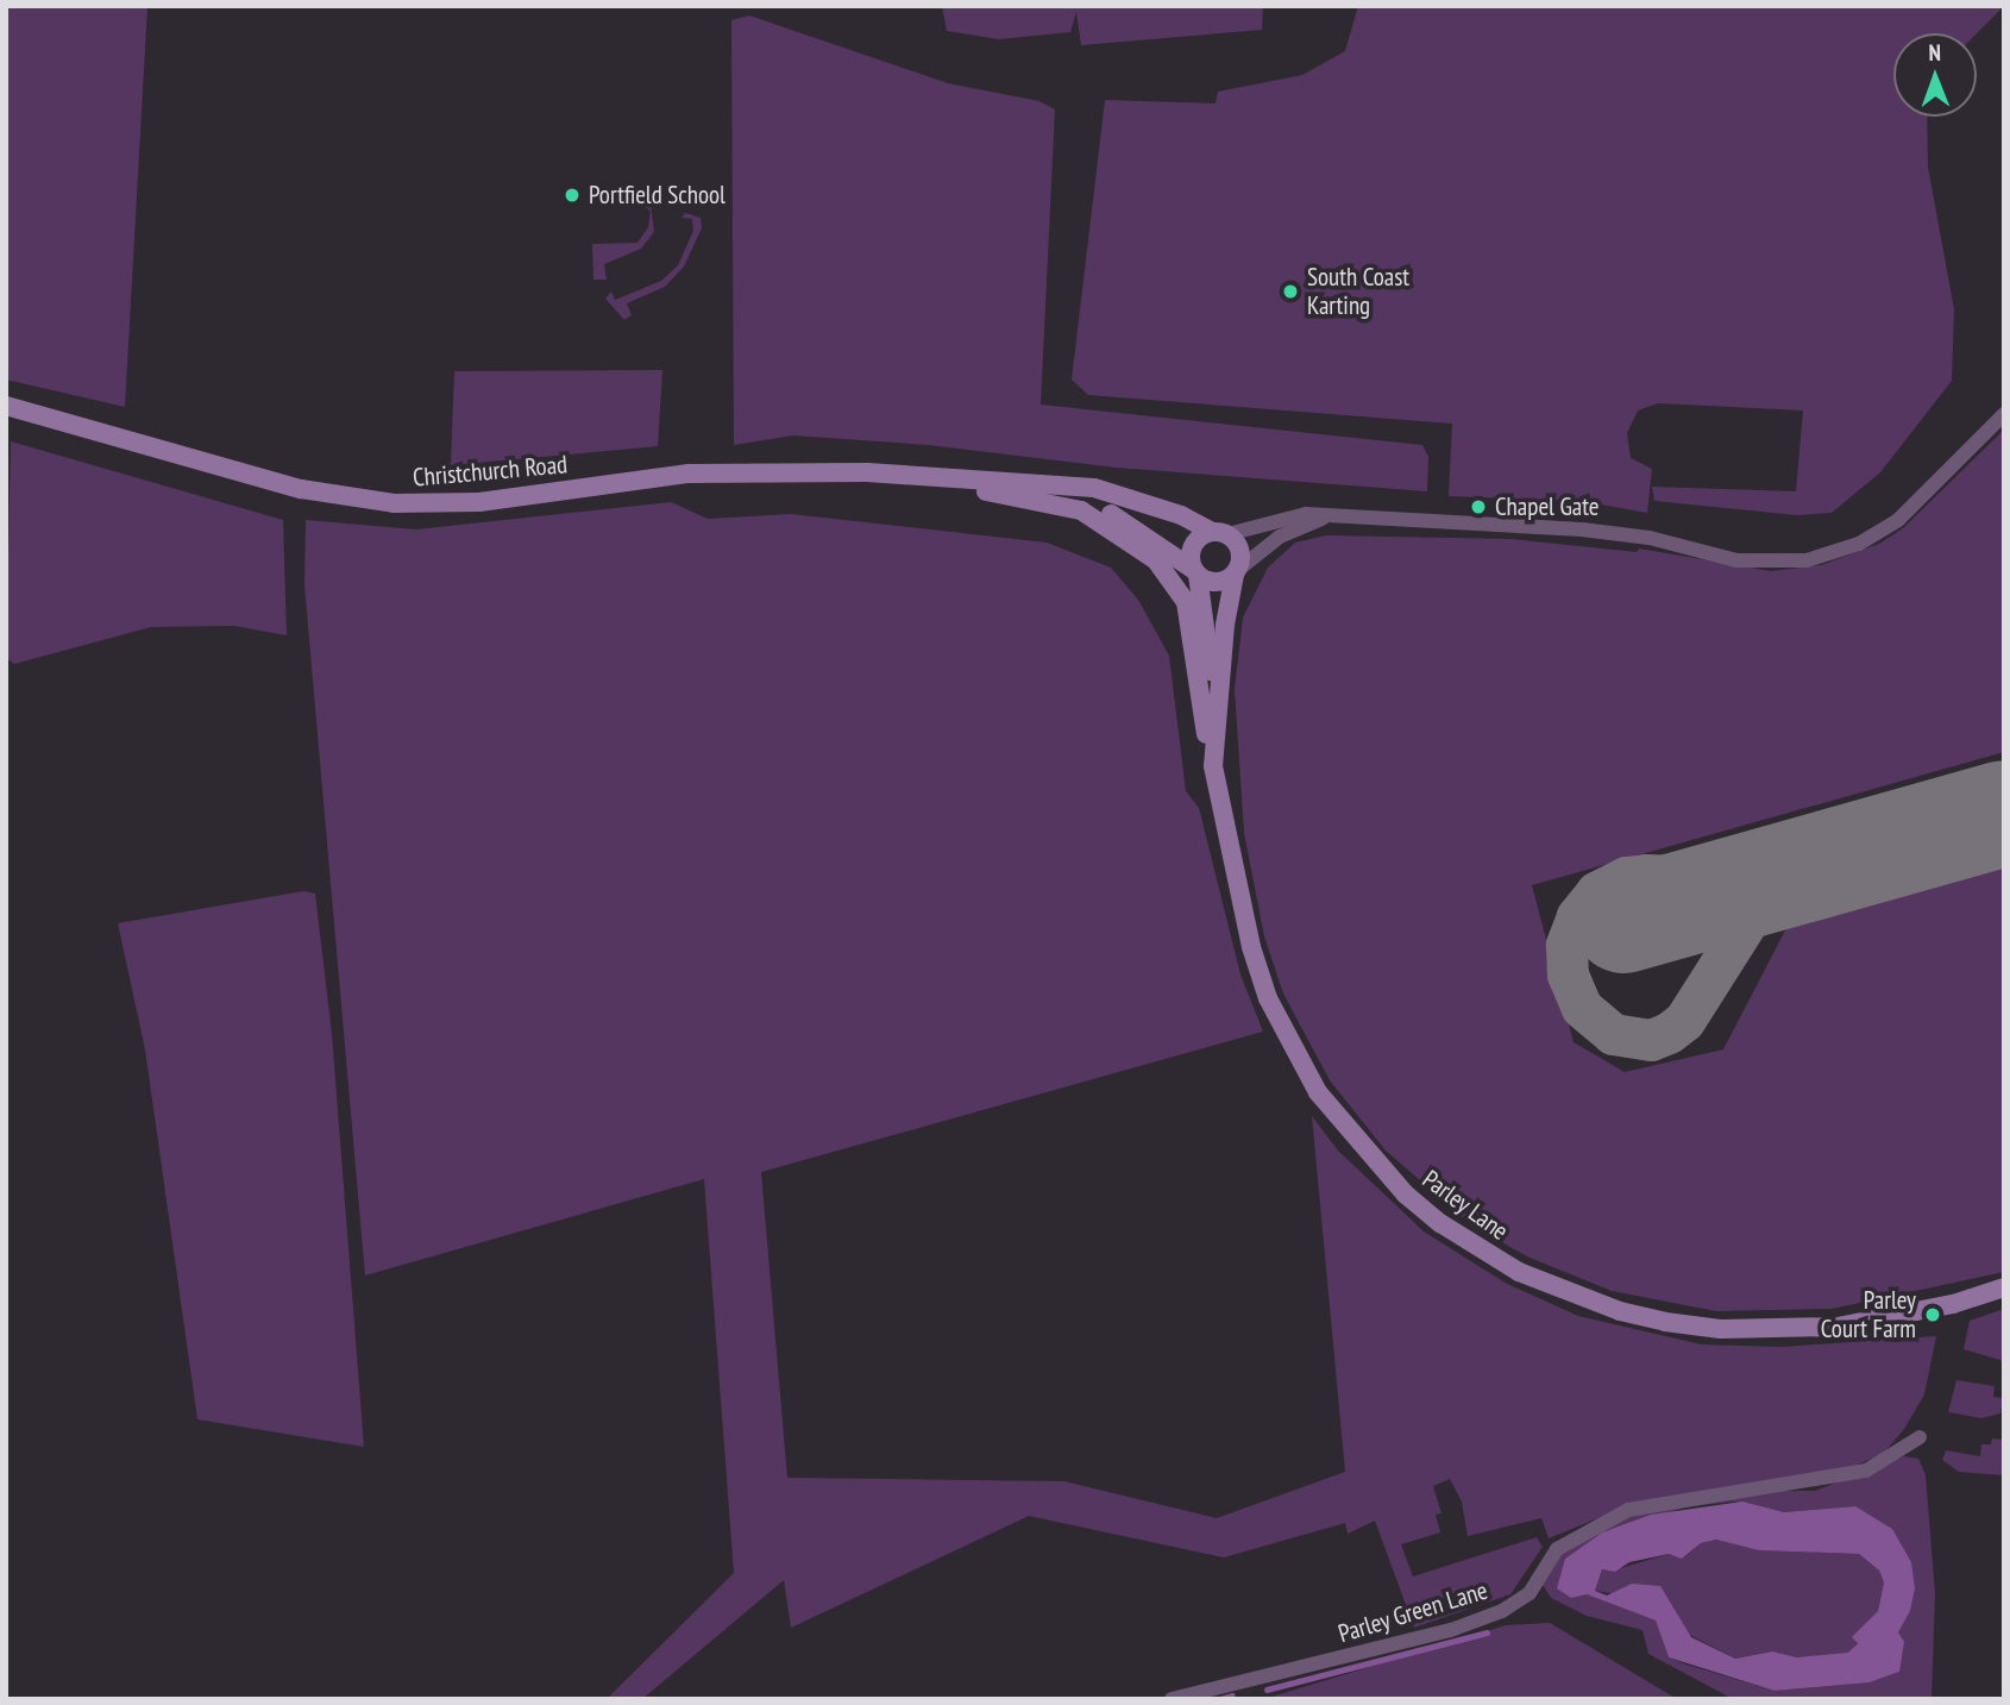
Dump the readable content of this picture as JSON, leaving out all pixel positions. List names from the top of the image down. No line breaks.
{"streets":{"main road":["Christchurch Road","Parley Lane"],"street":["Parley Green Lane"]},"crossings":[["Christchurch Road","Parley Lane"]],"places":["Portfield School","South Coast Karting","Chapel Gate","Parley Court Farm"],"north":"top"}
